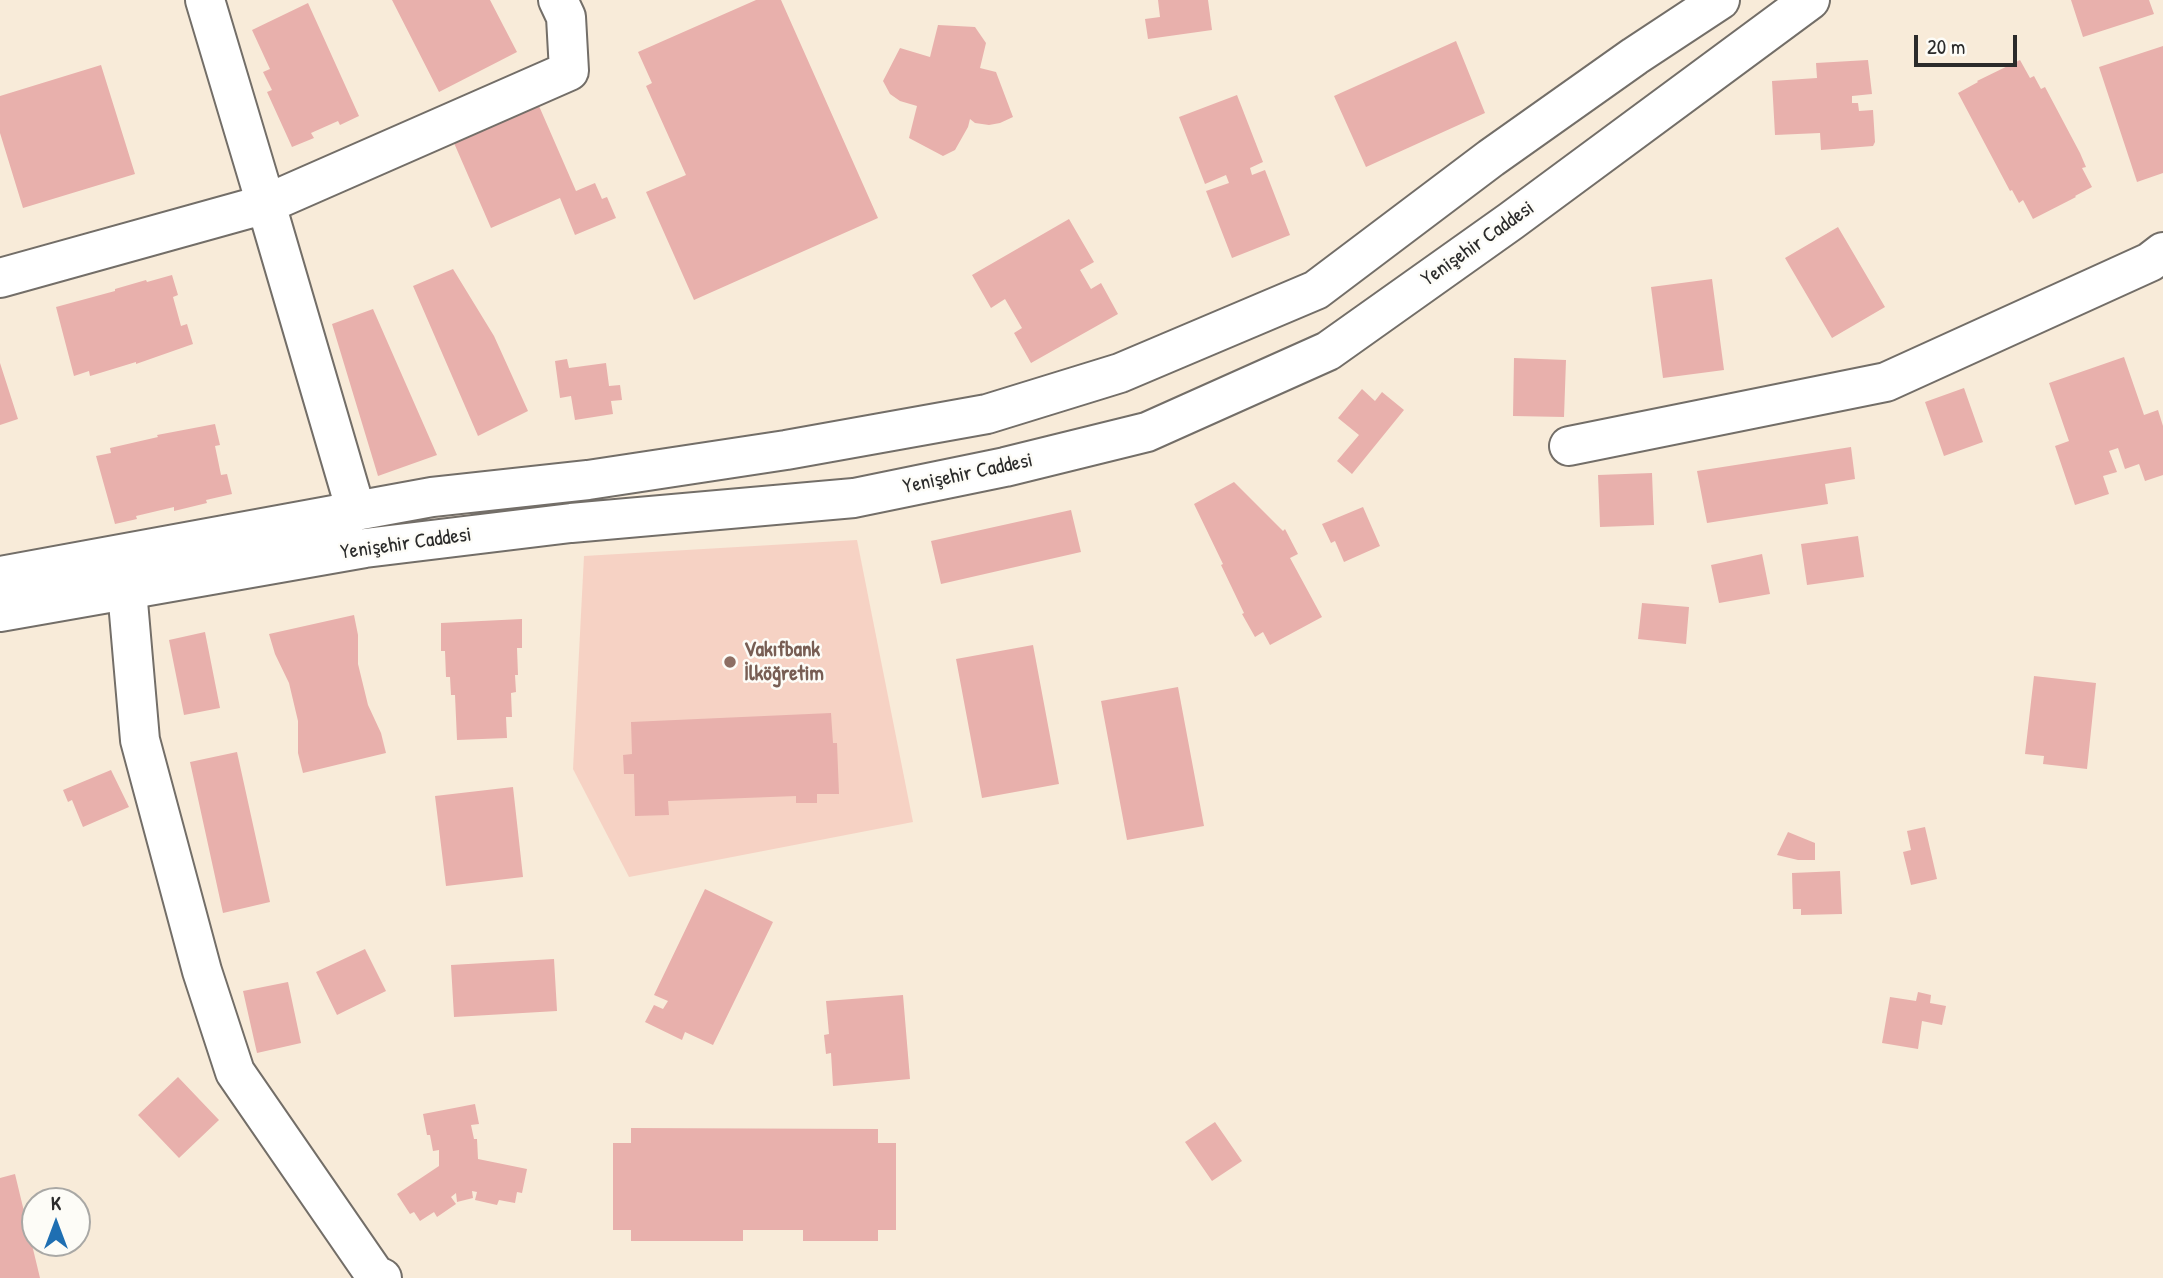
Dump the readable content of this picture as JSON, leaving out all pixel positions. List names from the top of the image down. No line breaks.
{"streets":{"main road":["Yenişehir Caddesi"]},"places":["Vakıfbank İlköğretim"],"scale_bar":"20 m","north":"top"}
